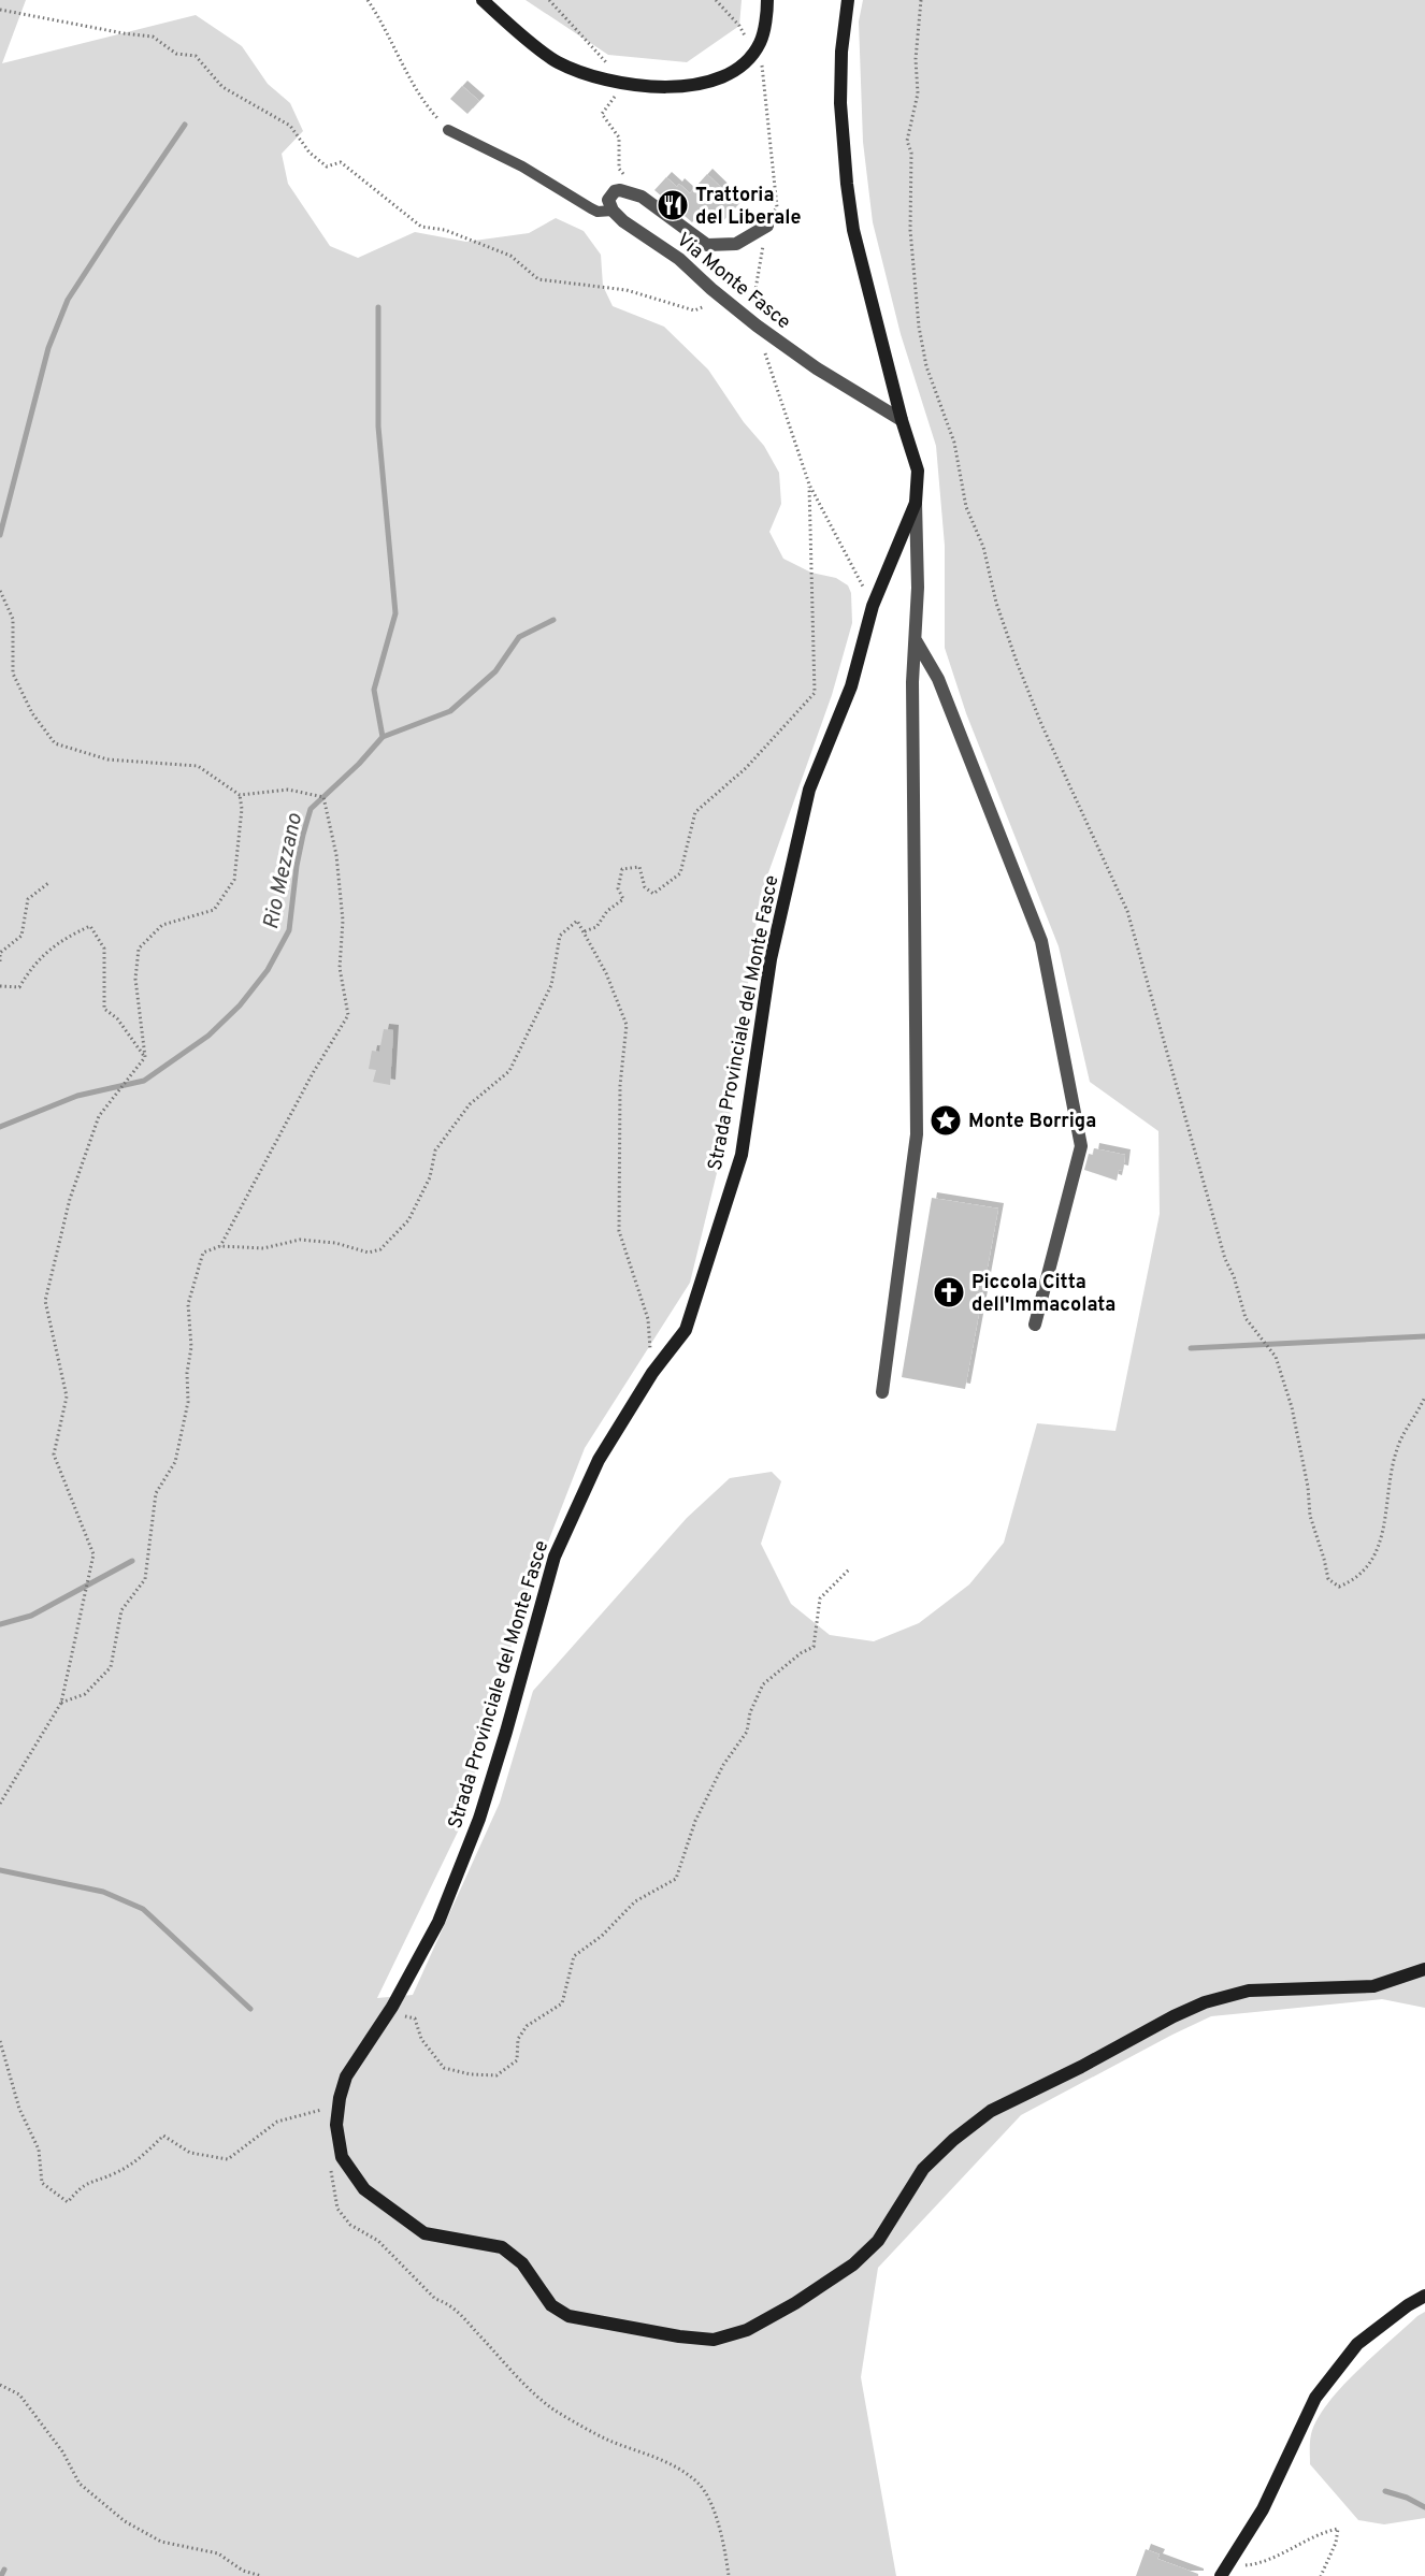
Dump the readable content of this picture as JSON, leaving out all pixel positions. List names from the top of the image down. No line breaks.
{"streets":{"main road":["Strada Provinciale del Monte Fasce"],"street":["Via Monte Fasce"]},"crossings":[["Via Monte Fasce","Strada Provinciale del Monte Fasce"]],"water":["Rio Mezzano"],"places":{"restaurant":["Trattoria del Liberale"],"place":["Monte Borriga"],"church":["Piccola Citta dell'Immacolata"]}}
